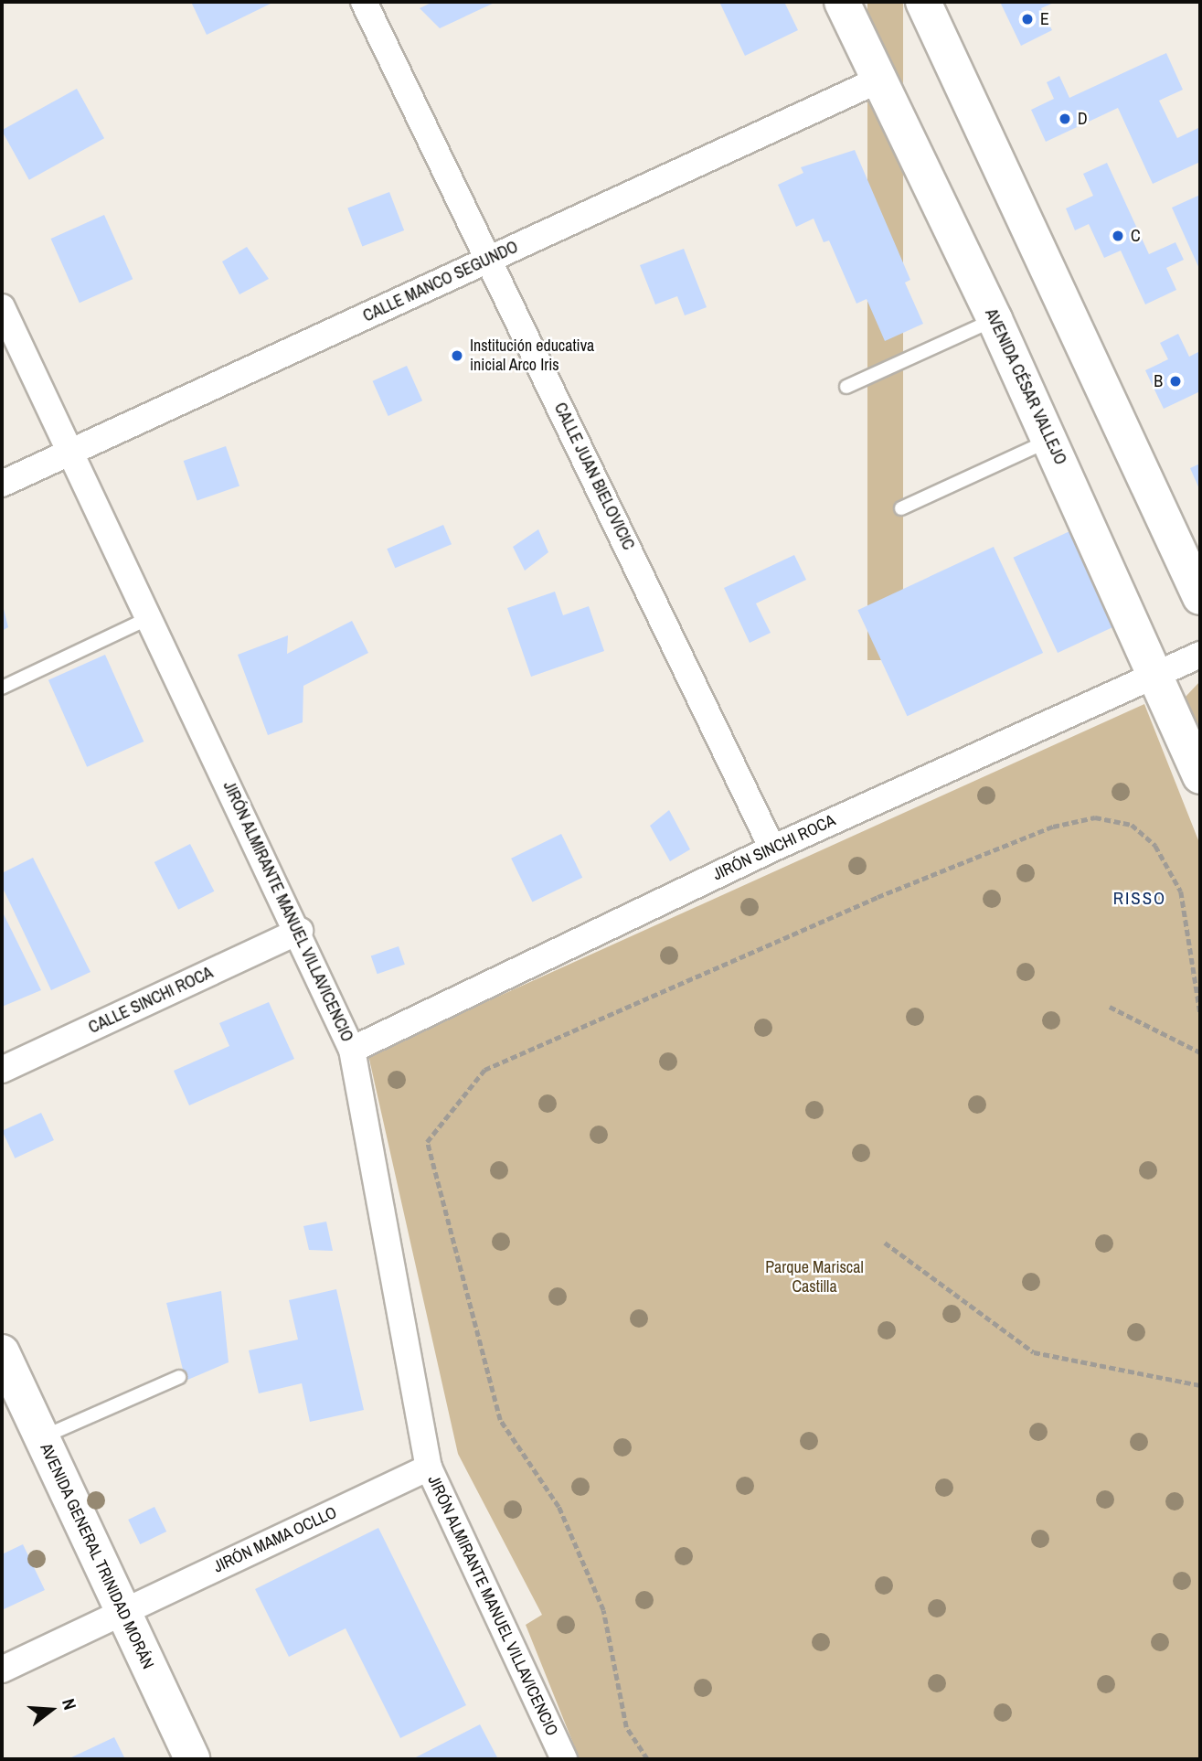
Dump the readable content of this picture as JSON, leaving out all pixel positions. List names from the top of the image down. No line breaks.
{"streets":{"main road":["AVENIDA CÉSAR VALLEJO","AVENIDA GENERAL TRINIDAD MORÁN"],"street":["CALLE MANCO SEGUNDO","CALLE JUAN BIELOVICIC","JIRÓN SINCHI ROCA","JIRÓN ALMIRANTE MANUEL VILLAVICENCIO","CALLE SINCHI ROCA","JIRÓN MAMA OCLLO"]},"crossings":[["CALLE MANCO SEGUNDO","AVENIDA CÉSAR VALLEJO"],["CALLE MANCO SEGUNDO","CALLE JUAN BIELOVICIC"],["CALLE MANCO SEGUNDO","JIRÓN ALMIRANTE MANUEL VILLAVICENCIO"],["AVENIDA CÉSAR VALLEJO","JIRÓN SINCHI ROCA"],["CALLE JUAN BIELOVICIC","JIRÓN SINCHI ROCA"],["JIRÓN SINCHI ROCA","JIRÓN ALMIRANTE MANUEL VILLAVICENCIO"],["JIRÓN ALMIRANTE MANUEL VILLAVICENCIO","CALLE SINCHI ROCA"],["JIRÓN ALMIRANTE MANUEL VILLAVICENCIO","JIRÓN MAMA OCLLO"],["JIRÓN MAMA OCLLO","AVENIDA GENERAL TRINIDAD MORÁN"]],"districts":["RISSO"],"parks":["Parque Mariscal Castilla"],"places":["E","D","C","Institución educativa inicial Arco Iris","B"],"north":"right"}
